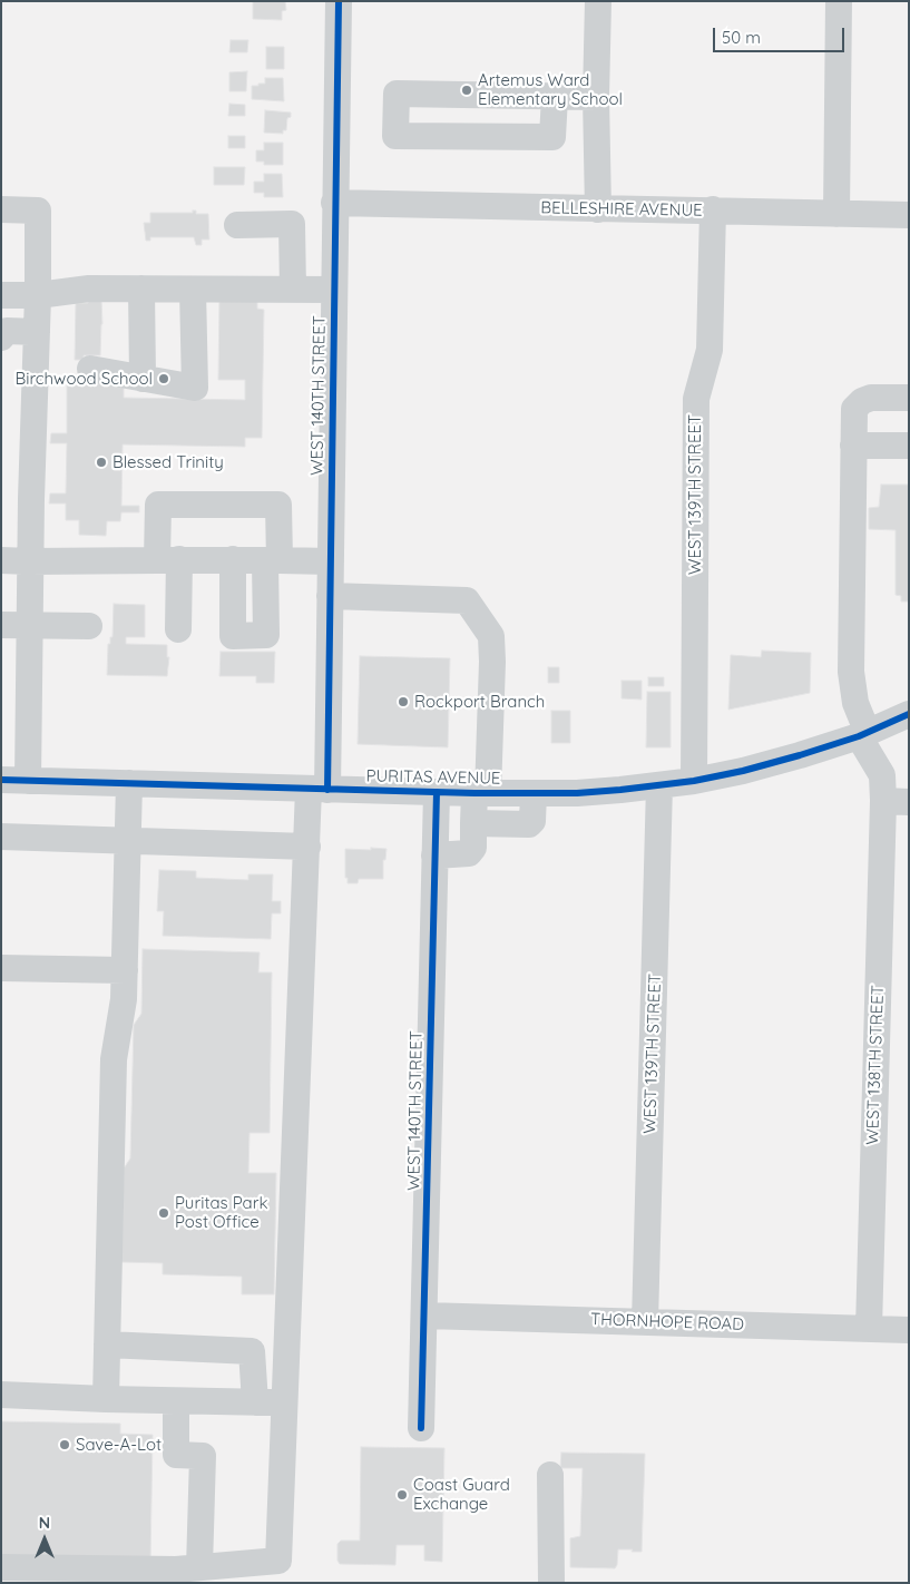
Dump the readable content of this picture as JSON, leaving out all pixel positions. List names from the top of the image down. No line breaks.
{"streets":{"street":["BELLESHIRE AVENUE","WEST 140TH STREET","WEST 139TH STREET","PURITAS AVENUE","WEST 138TH STREET","THORNHOPE ROAD"]},"crossings":[["BELLESHIRE AVENUE","WEST 140TH STREET"],["BELLESHIRE AVENUE","WEST 139TH STREET"],["WEST 140TH STREET","PURITAS AVENUE"],["WEST 140TH STREET","THORNHOPE ROAD"],["WEST 139TH STREET","PURITAS AVENUE"],["WEST 139TH STREET","THORNHOPE ROAD"],["WEST 138TH STREET","THORNHOPE ROAD"]],"places":["Artemus Ward Elementary School","Birchwood School","Blessed Trinity","Rockport Branch","Puritas Park Post Office","Save-A-Lot","Coast Guard Exchange"],"scale_bar":"50 m","north":"top"}
